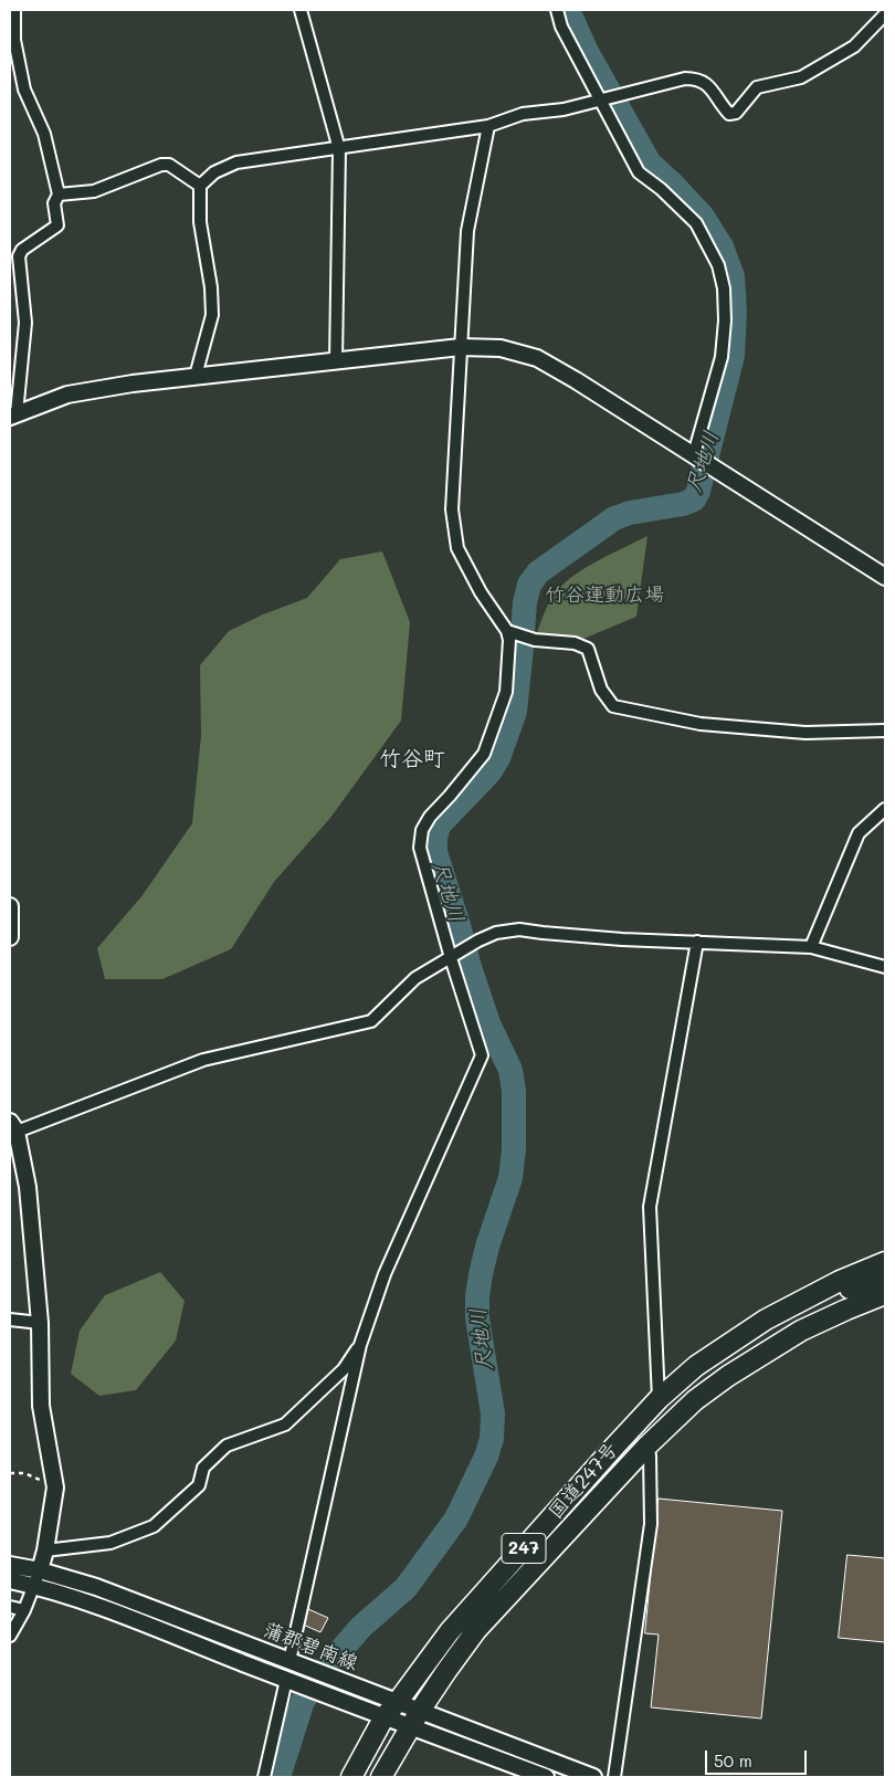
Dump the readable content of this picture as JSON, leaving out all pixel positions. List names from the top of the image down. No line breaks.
{"streets":{"highway":["国道247号","247"],"street":["蒲郡碧南線"]},"crossings":[["国道247号","247"],["国道247号","蒲郡碧南線"]],"districts":["竹谷町"],"water":["尺地川"],"parks":["竹谷運動広場"],"scale_bar":"50 m"}
